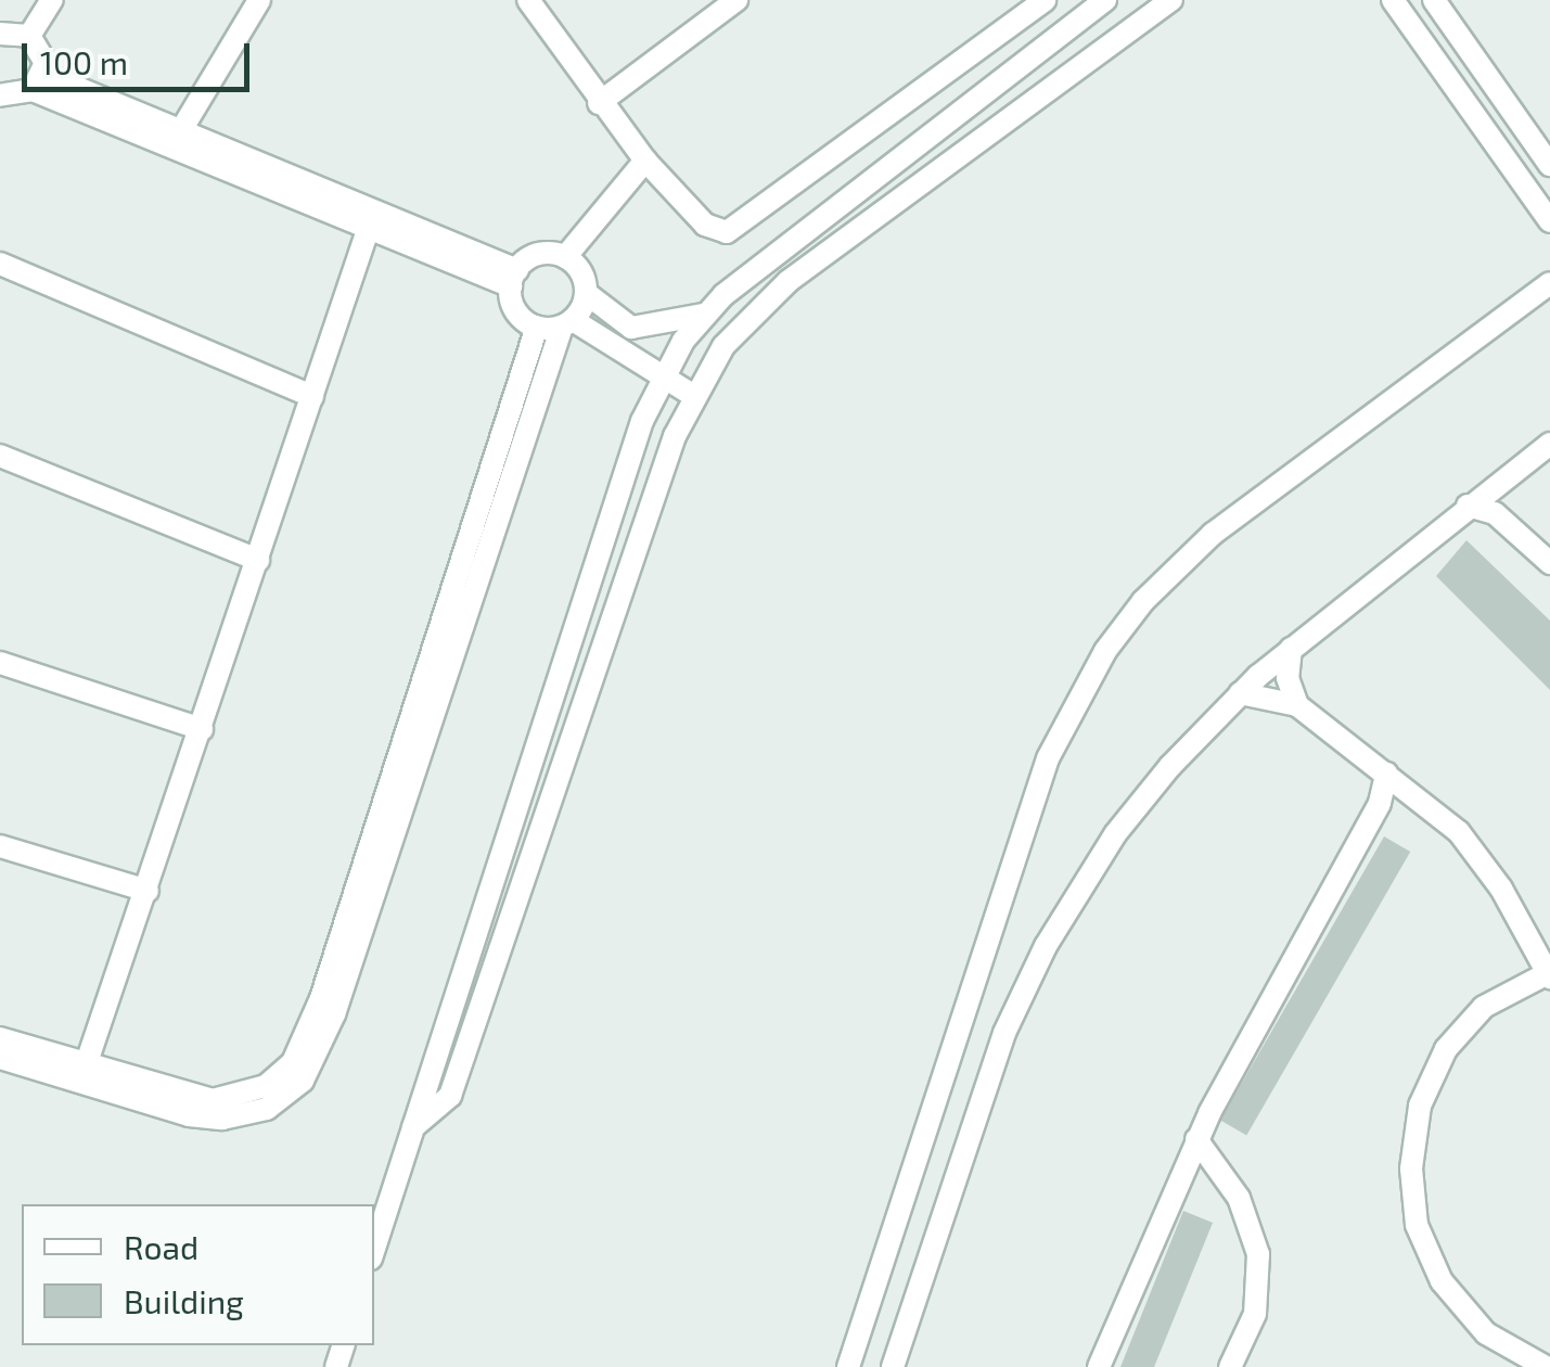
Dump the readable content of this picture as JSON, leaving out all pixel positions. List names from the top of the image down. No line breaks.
{"legend":["Road","Building"],"scale_bar":"100 m"}
